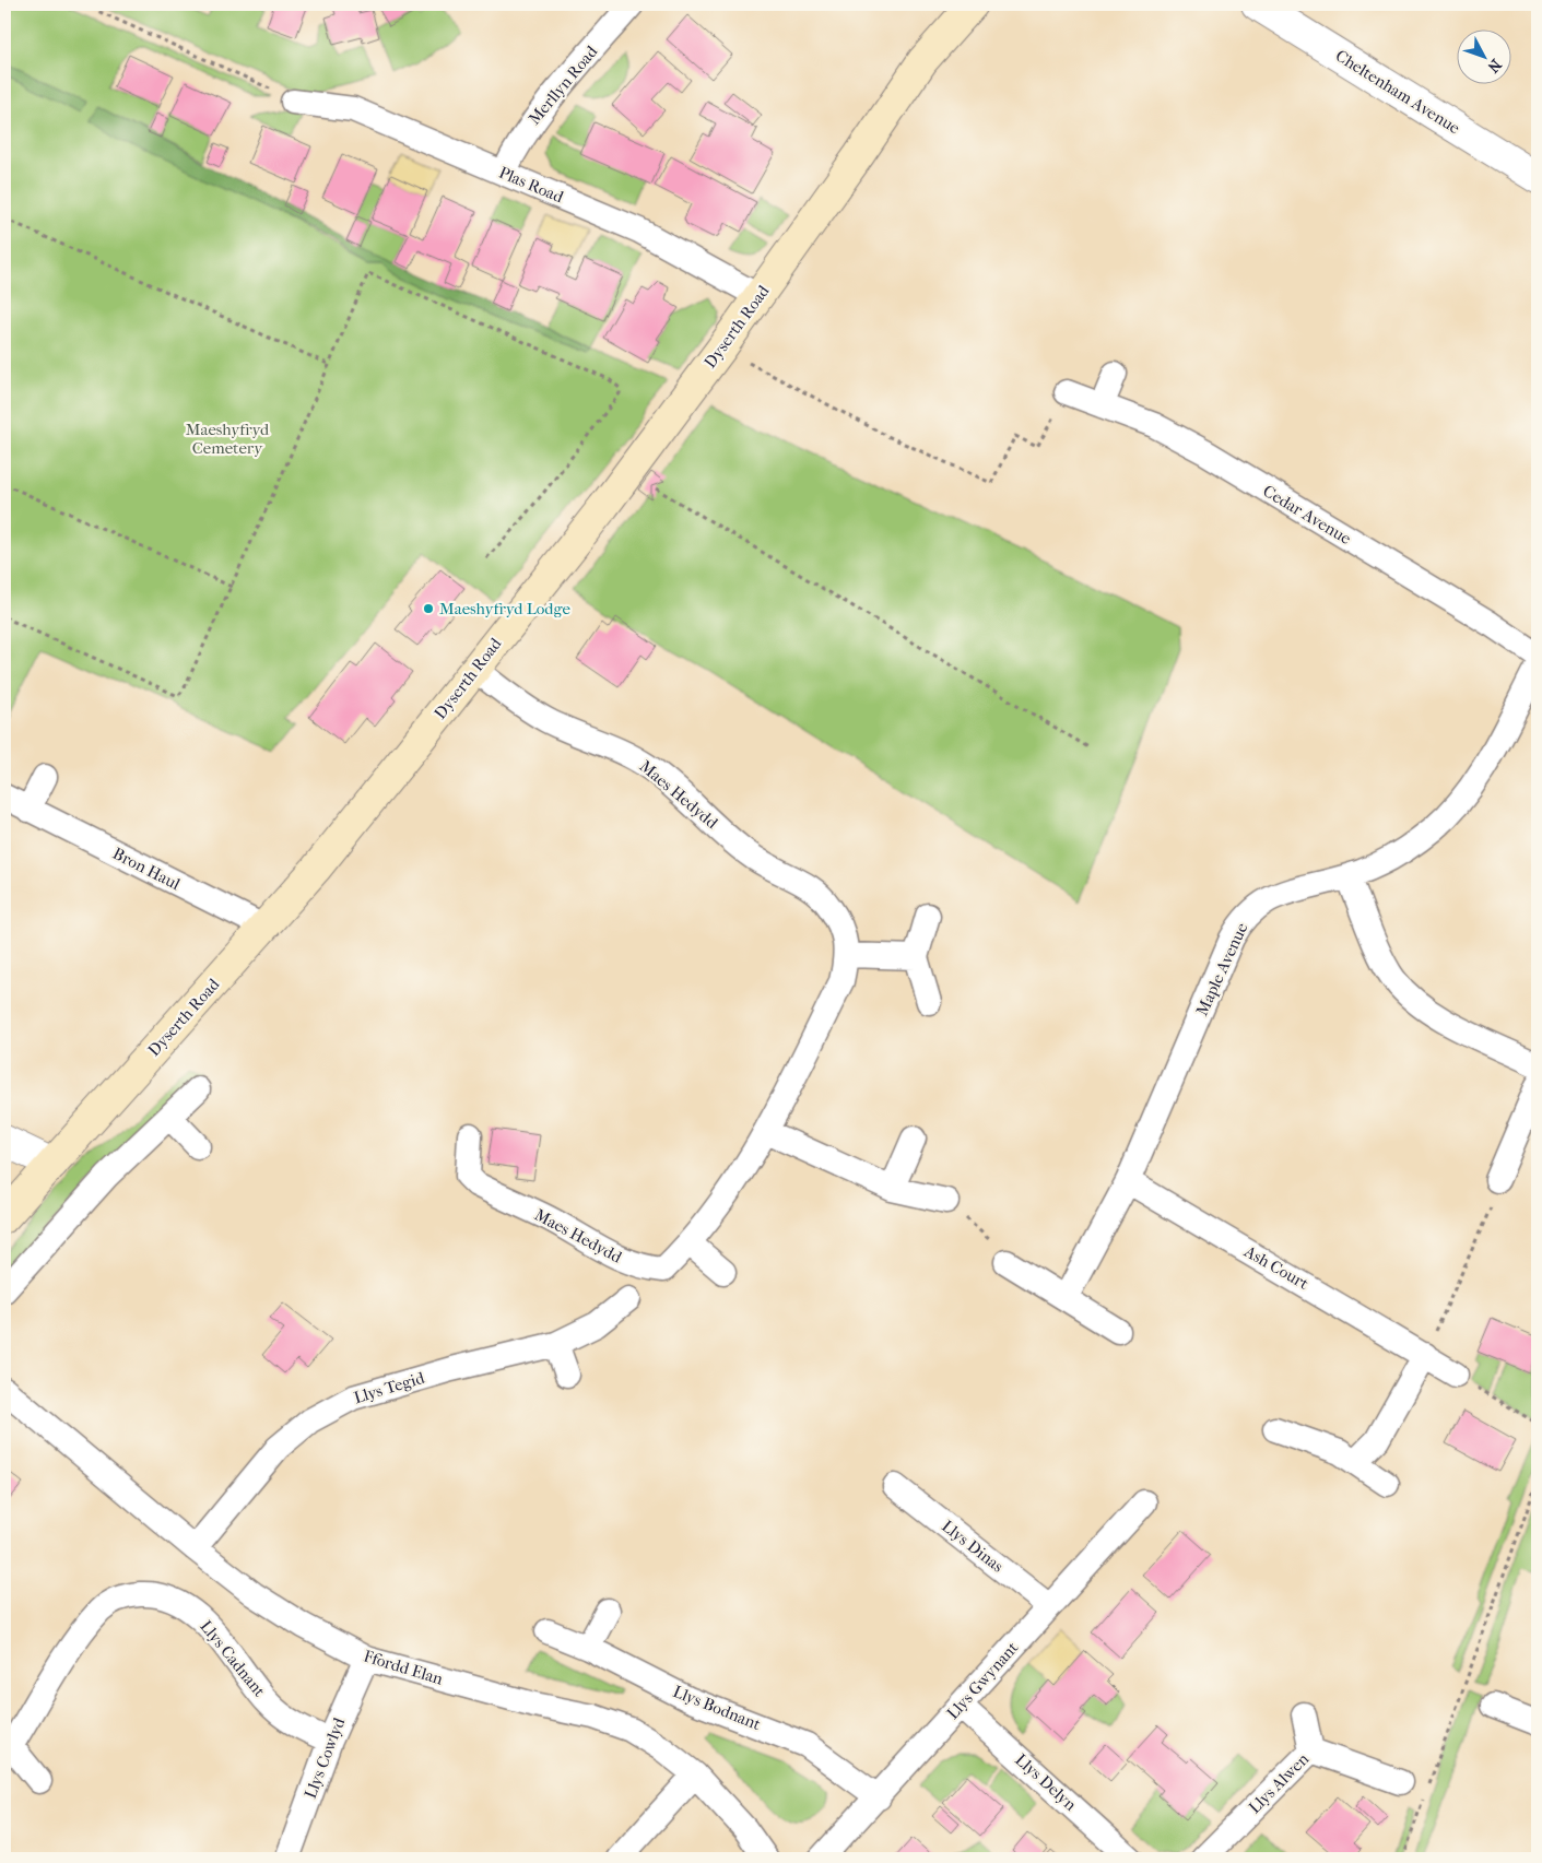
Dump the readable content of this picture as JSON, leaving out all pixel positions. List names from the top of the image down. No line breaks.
{"streets":{"main road":["Dyserth Road"],"street":["Merllyn Road","Cheltenham Avenue","Plas Road","Cedar Avenue","Maes Hedydd","Bron Haul","Maple Avenue","Ash Court","Llys Tegid","Llys Dinas","Llys Cadnant","Ffordd Elan","Llys Gwynant","Llys Bodnant","Llys Cowlyd","Llys Delyn","Llys Alwen"]},"crossings":[["Merllyn Road","Plas Road"],["Plas Road","Dyserth Road"],["Dyserth Road","Maes Hedydd"],["Dyserth Road","Bron Haul"],["Maple Avenue","Ash Court"],["Llys Tegid","Ffordd Elan"],["Llys Dinas","Llys Gwynant"],["Llys Cadnant","Llys Cowlyd"],["Ffordd Elan","Llys Cowlyd"],["Llys Gwynant","Llys Bodnant"],["Llys Gwynant","Llys Delyn"]],"parks":["Maeshyfryd Cemetery"],"places":["Maeshyfryd Lodge"],"north":"bottom right"}
